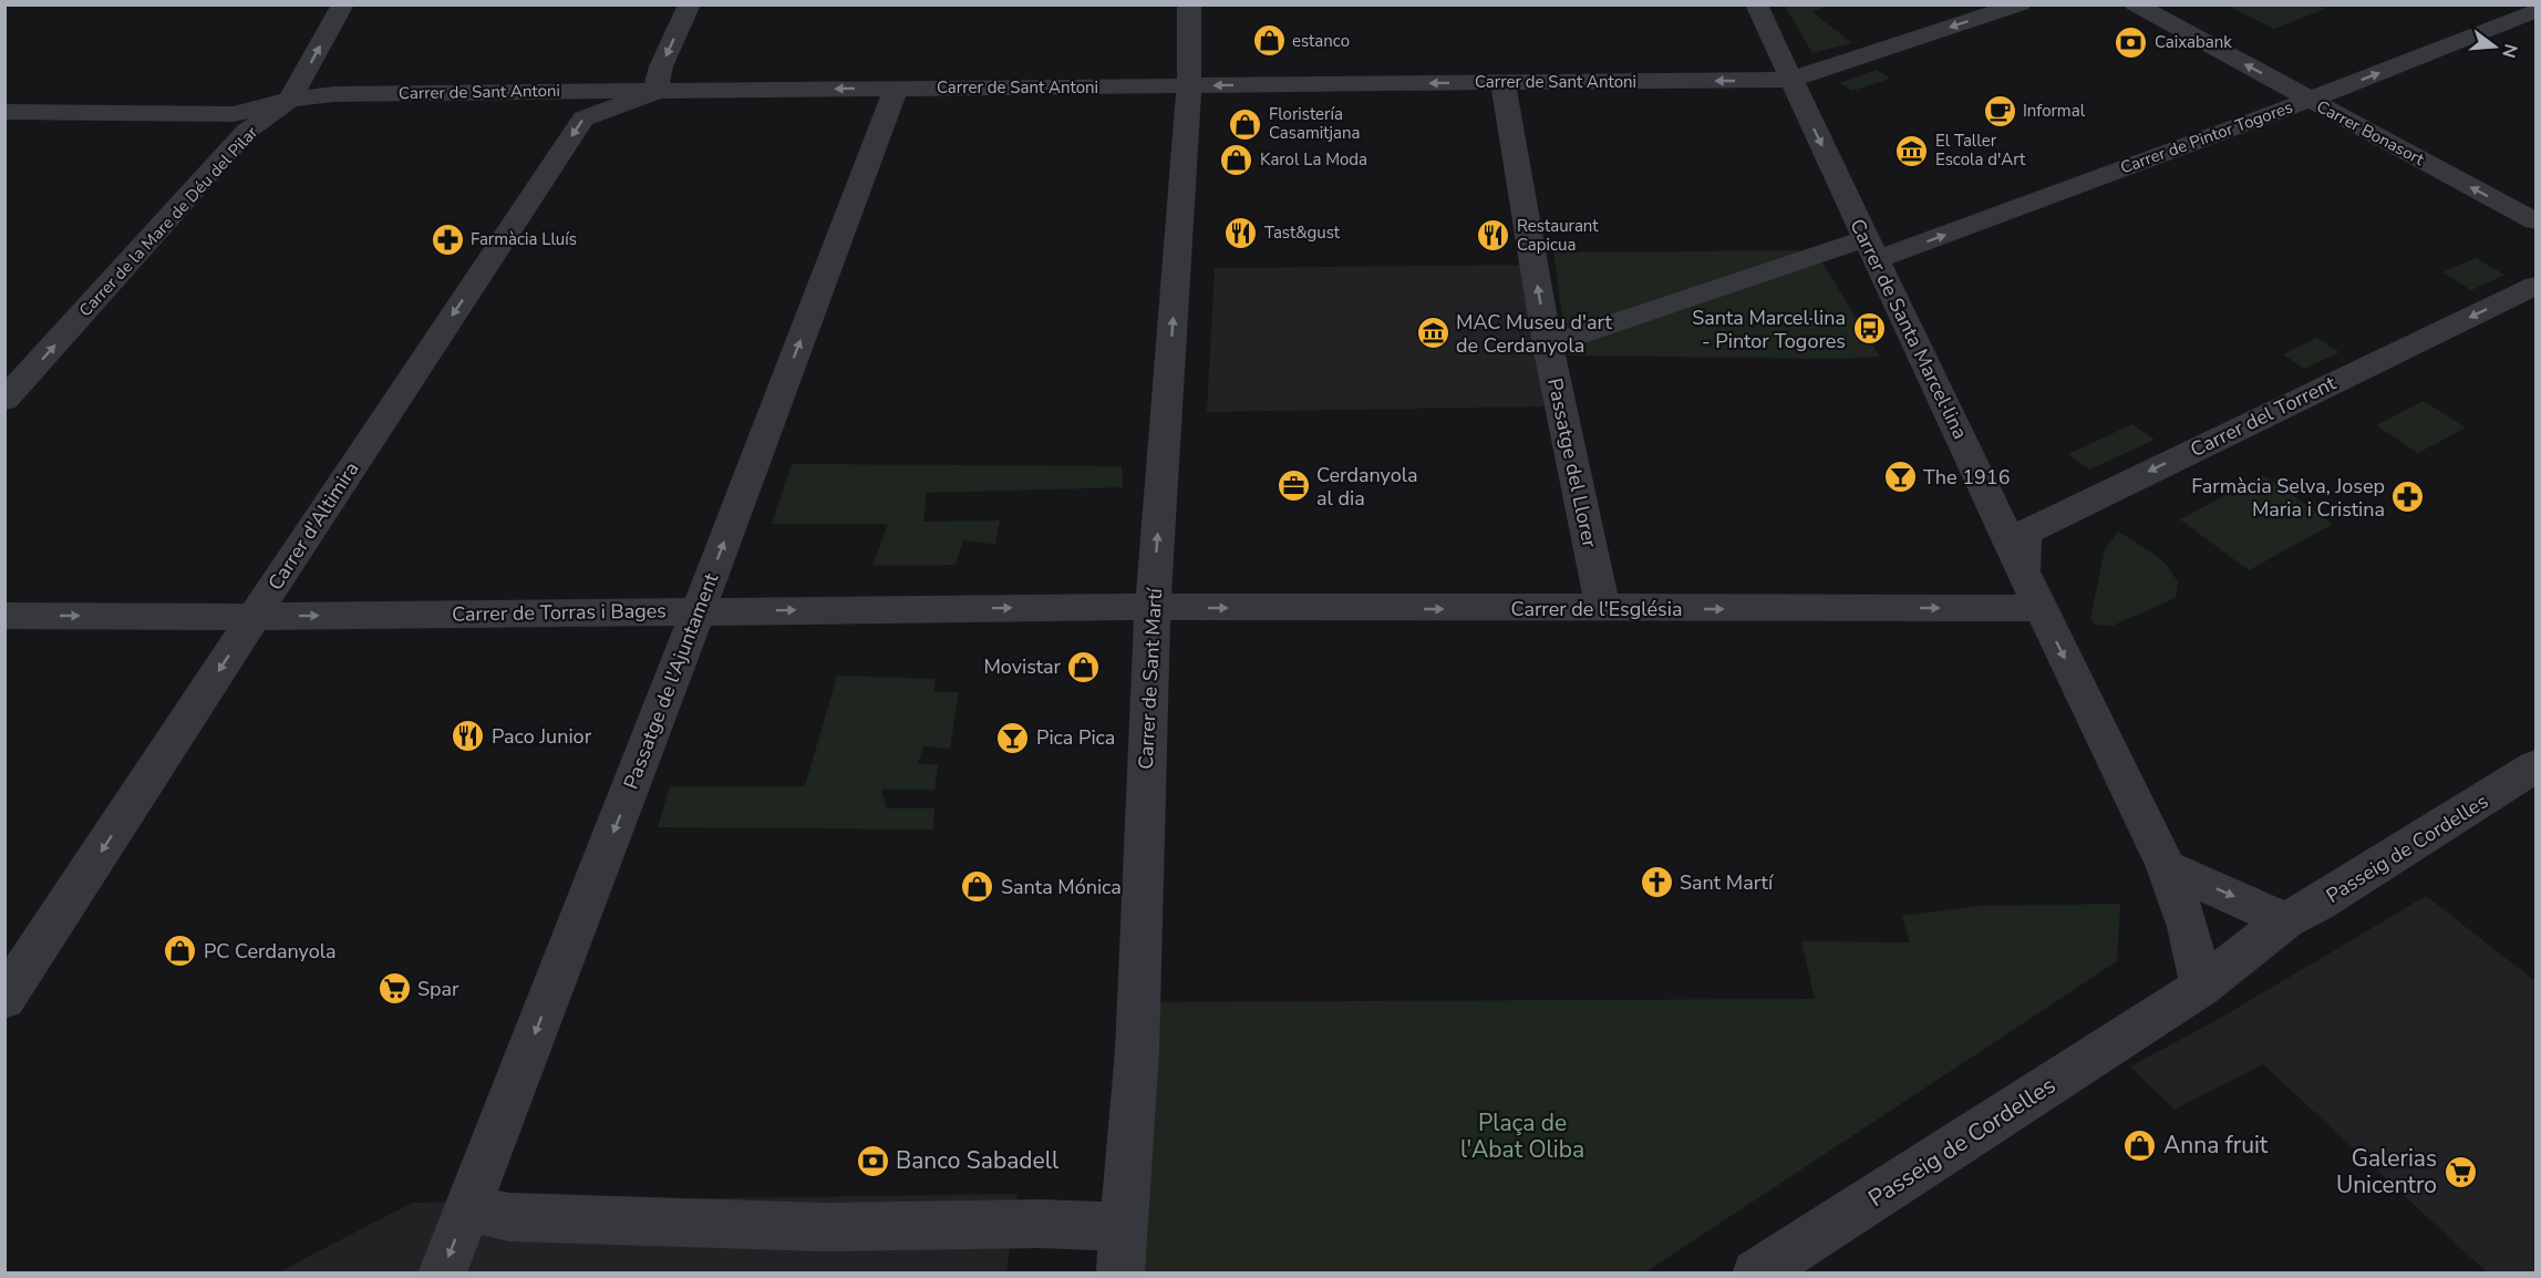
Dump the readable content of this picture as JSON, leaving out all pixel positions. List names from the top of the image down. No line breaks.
{"streets":{"street":["Carrer de Sant Antoni","Carrer Bonasort","Carrer de Pintor Togores","Carrer de la Mare de Déu del Pilar","Carrer de Santa Marcel·lina","Carrer del Torrent","Passatge del Llorer","Carrer d'Altimira","Carrer de l'Església","Carrer de Torras i Bages","Carrer de Sant Martí","Passatge de l'Ajuntament","Passeig de Cordelles"]},"crossings":[["Carrer de Sant Antoni","Carrer de la Mare de Déu del Pilar"],["Carrer de Sant Antoni","Carrer de Santa Marcel·lina"],["Carrer de Sant Antoni","Passatge del Llorer"],["Carrer de Sant Antoni","Carrer d'Altimira"],["Carrer de Sant Antoni","Carrer de Sant Martí"],["Carrer de Sant Antoni","Passatge de l'Ajuntament"],["Carrer Bonasort","Carrer de Pintor Togores"],["Carrer de Pintor Togores","Carrer de Santa Marcel·lina"],["Carrer de Santa Marcel·lina","Carrer del Torrent"],["Carrer de Santa Marcel·lina","Carrer de l'Església"],["Carrer de Santa Marcel·lina","Passeig de Cordelles"],["Passatge del Llorer","Carrer de l'Església"],["Carrer d'Altimira","Carrer de Torras i Bages"],["Carrer de l'Església","Carrer de Torras i Bages"],["Carrer de l'Església","Carrer de Sant Martí"],["Carrer de Torras i Bages","Carrer de Sant Martí"],["Carrer de Torras i Bages","Passatge de l'Ajuntament"]],"one_way":["Carrer de Sant Antoni","Carrer Bonasort","Carrer de Pintor Togores","Carrer de la Mare de Déu del Pilar","Carrer de Santa Marcel·lina","Carrer del Torrent","Passatge del Llorer","Carrer d'Altimira","Carrer de l'Església","Carrer de Torras i Bages","Carrer de Sant Martí"],"parks":["Plaça de l'Abat Oliba"],"places":{"shop":["estanco","Floristería Casamitjana","Karol La Moda","Movistar","Santa Mónica","PC Cerdanyola","Anna fruit"],"bank":["Caixabank","Banco Sabadell"],"cafe":["Informal"],"museum":["El Taller Escola d'Art","MAC Museu d'art de Cerdanyola"],"restaurant":["Tast&gust","Restaurant Capicua","Paco Junior"],"pharmacy":["Farmàcia Lluís","Farmàcia Selva, Josep Maria i Cristina"],"bus stop":["Santa Marcel·lina - Pintor Togores"],"bar":["The 1916","Pica Pica"],"office":["Cerdanyola al dia"],"church":["Sant Martí"],"supermarket":["Spar","Galerias Unicentro"]},"north":"right"}
